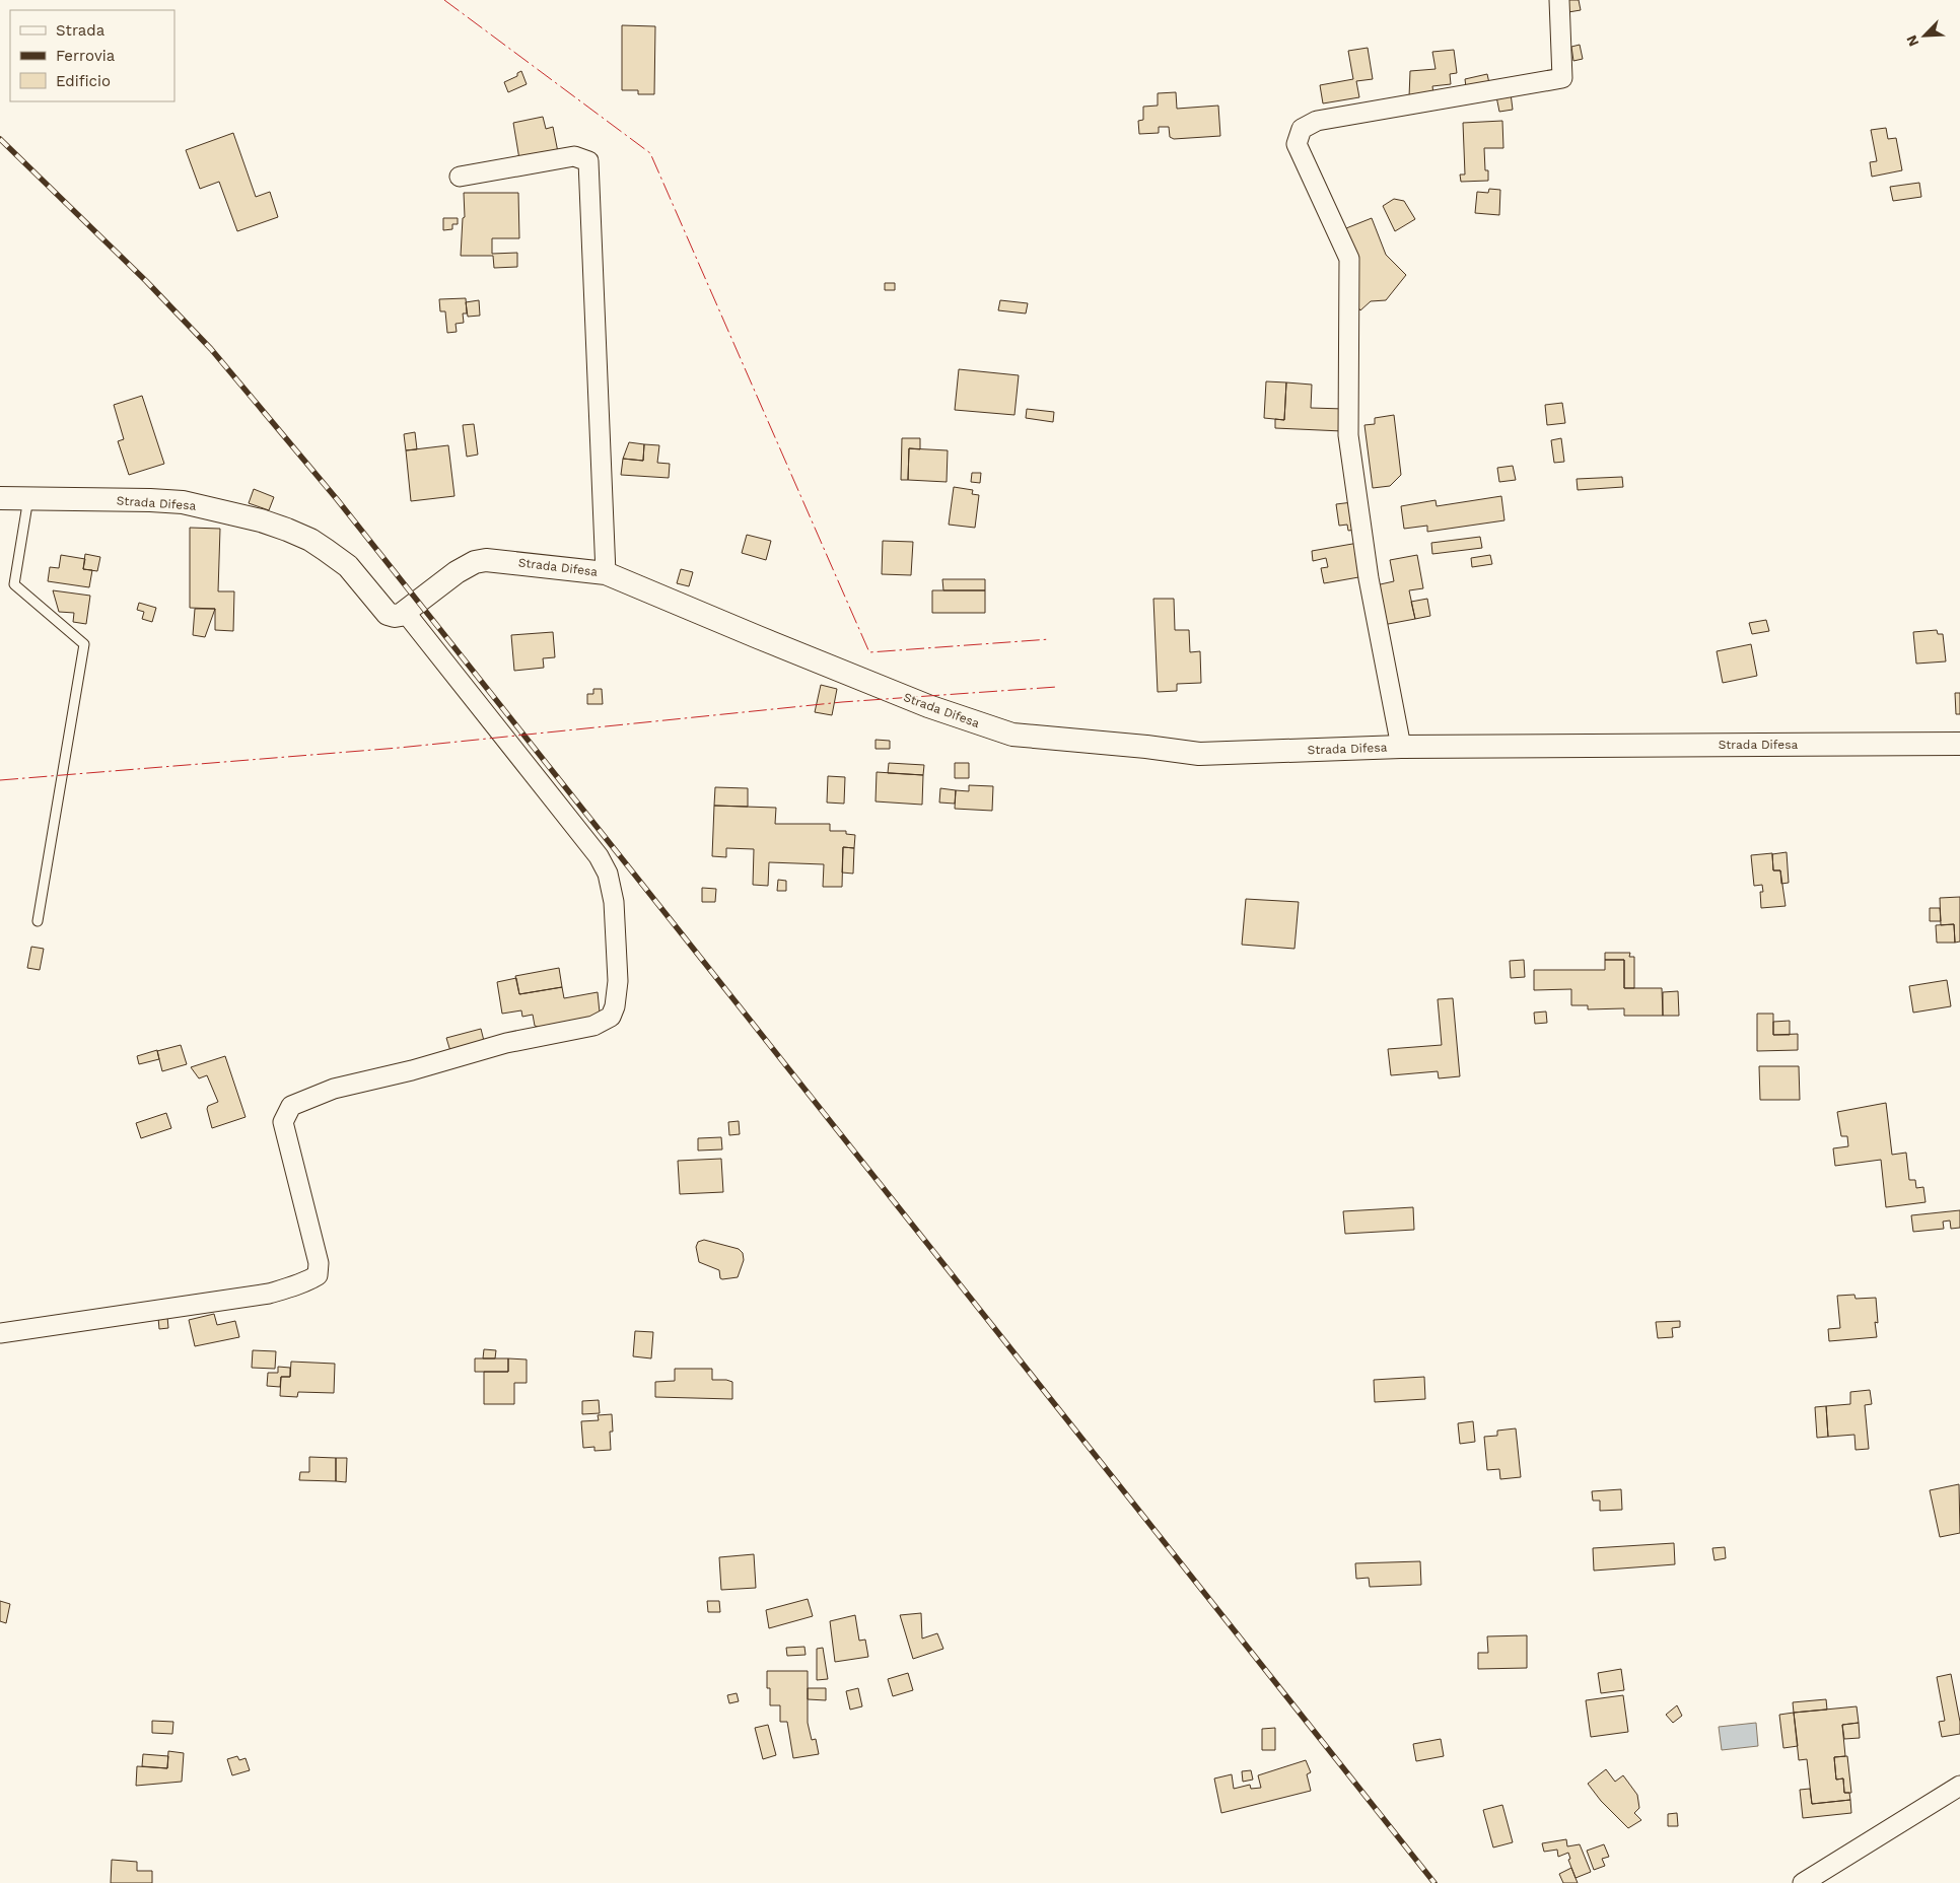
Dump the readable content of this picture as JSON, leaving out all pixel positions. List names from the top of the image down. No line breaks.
{"streets":{"street":["Strada Difesa"]},"legend":["Strada","Ferrovia","Edificio"],"north":"bottom left"}
